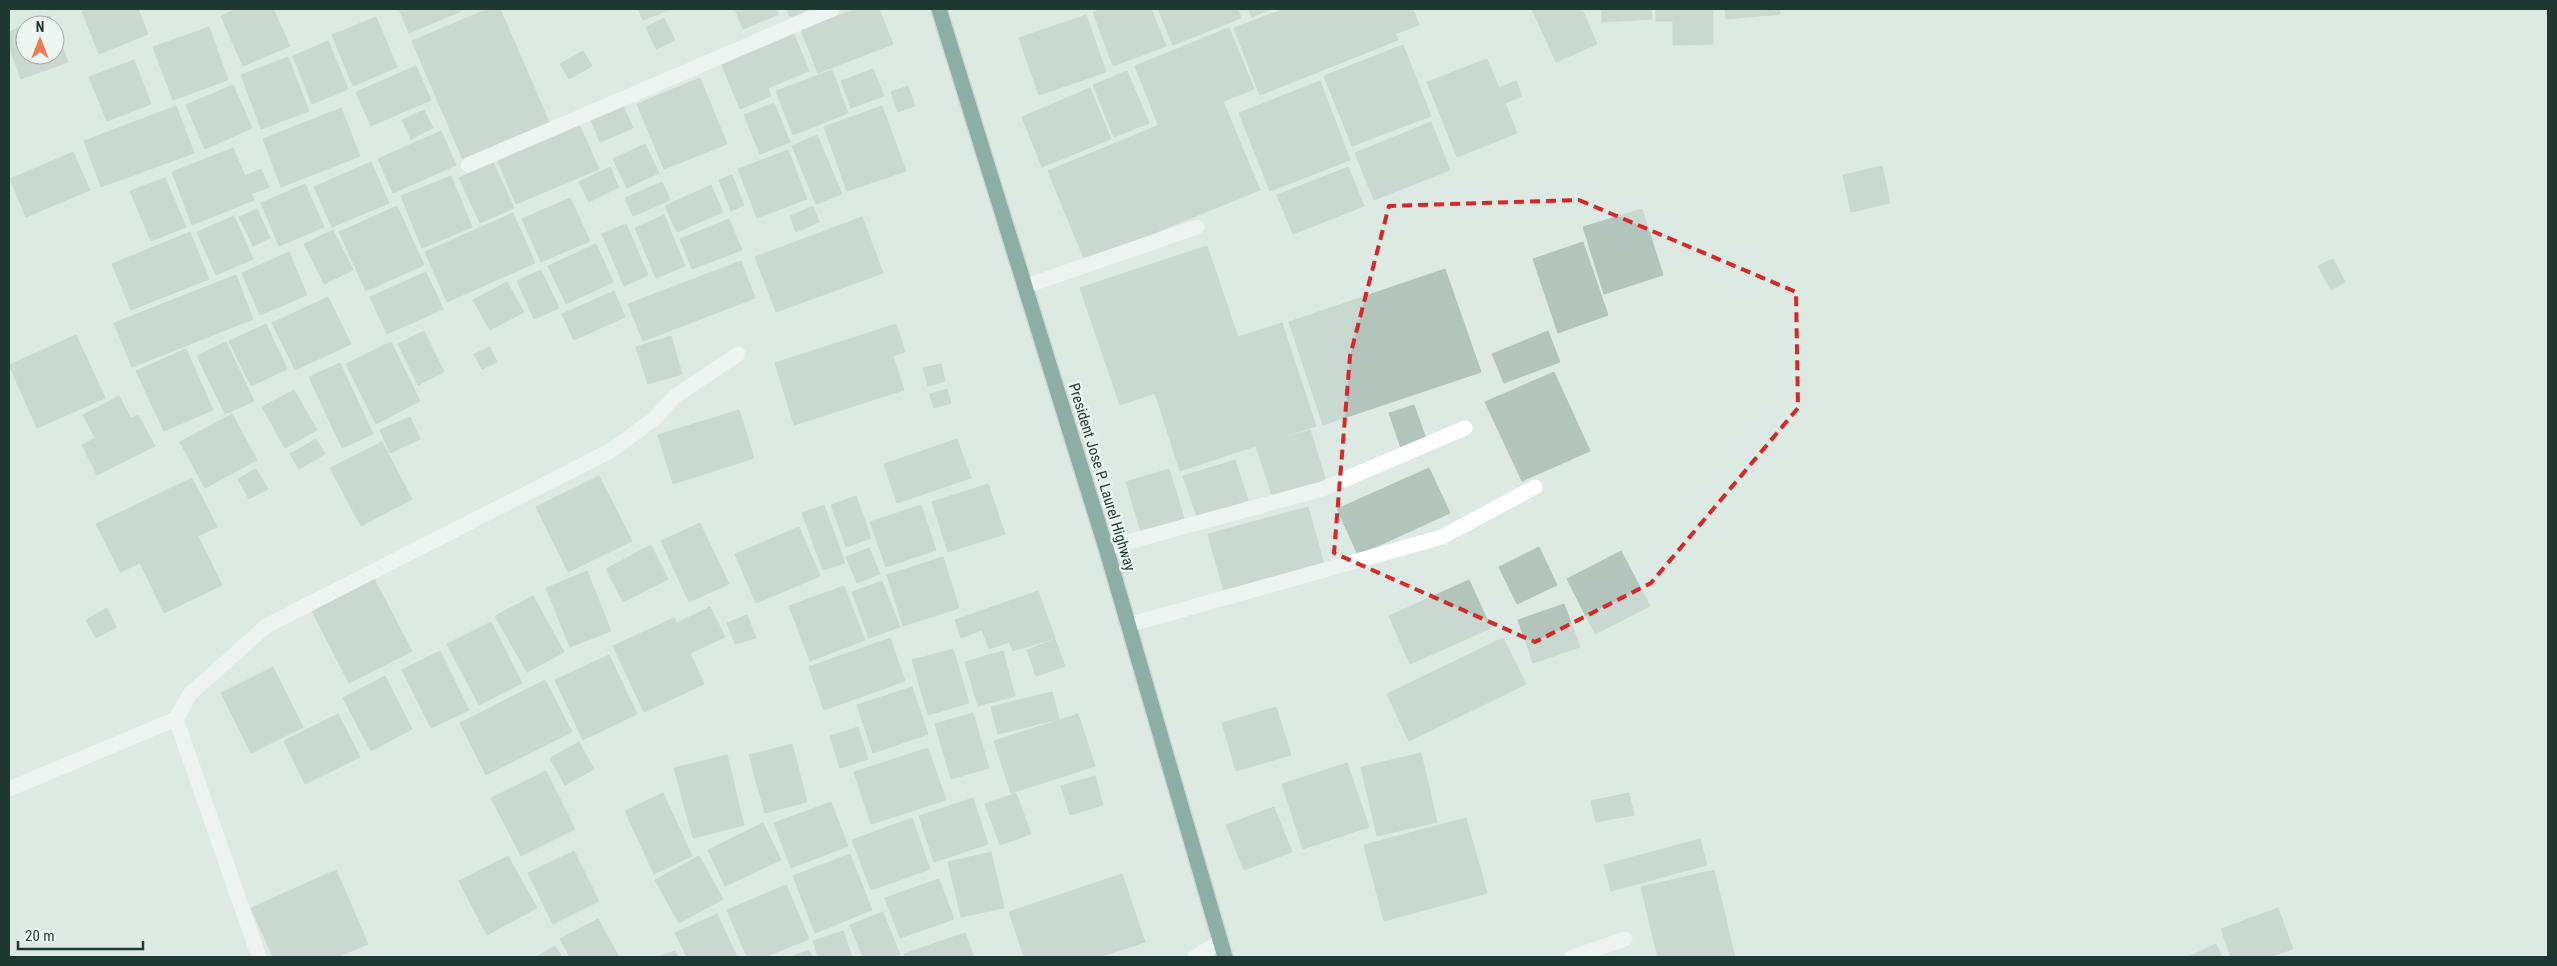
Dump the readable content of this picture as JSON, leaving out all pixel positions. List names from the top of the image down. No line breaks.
{"streets":{"highway":["President Jose P. Laurel Highway"]},"scale_bar":"20 m","north":"top"}
